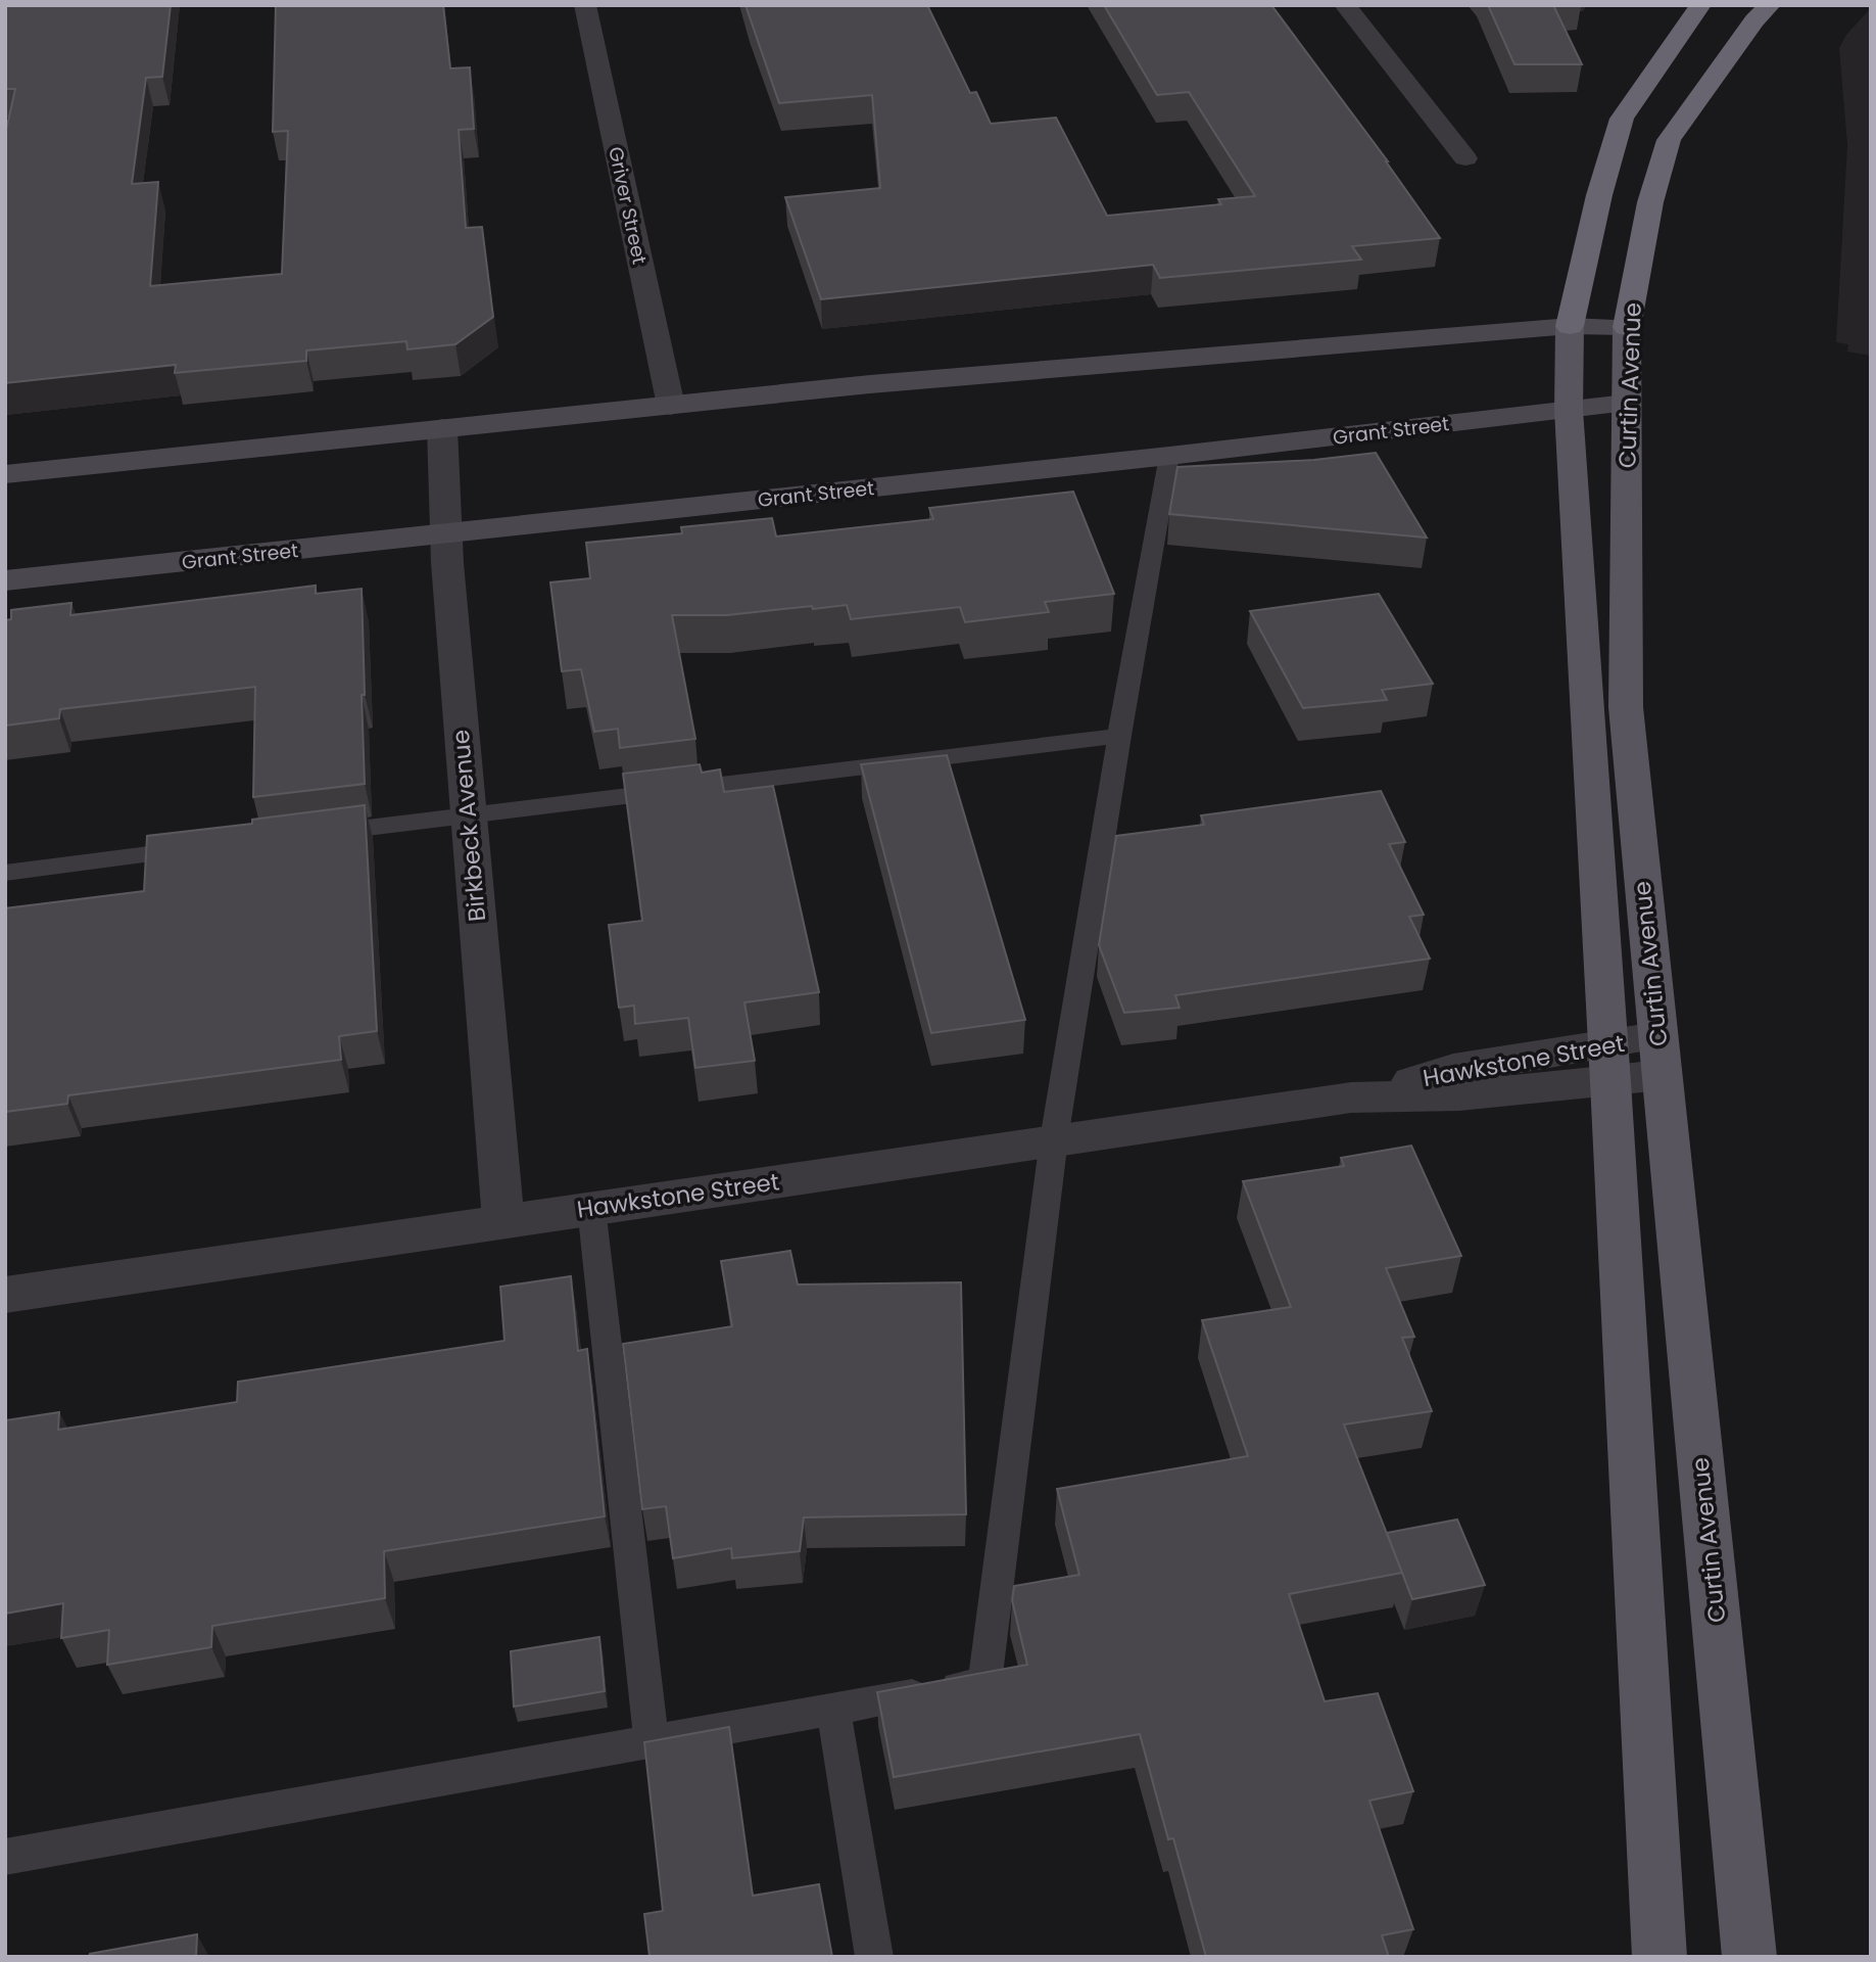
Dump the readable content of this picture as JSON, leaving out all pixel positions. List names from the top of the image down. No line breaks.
{"streets":{"highway":["Curtin Avenue"],"street":["Griver Street","Grant Street","Birkbeck Avenue","Hawkstone Street"]},"crossings":[["Curtin Avenue","Grant Street"],["Curtin Avenue","Hawkstone Street"],["Grant Street","Birkbeck Avenue"],["Birkbeck Avenue","Hawkstone Street"]]}
